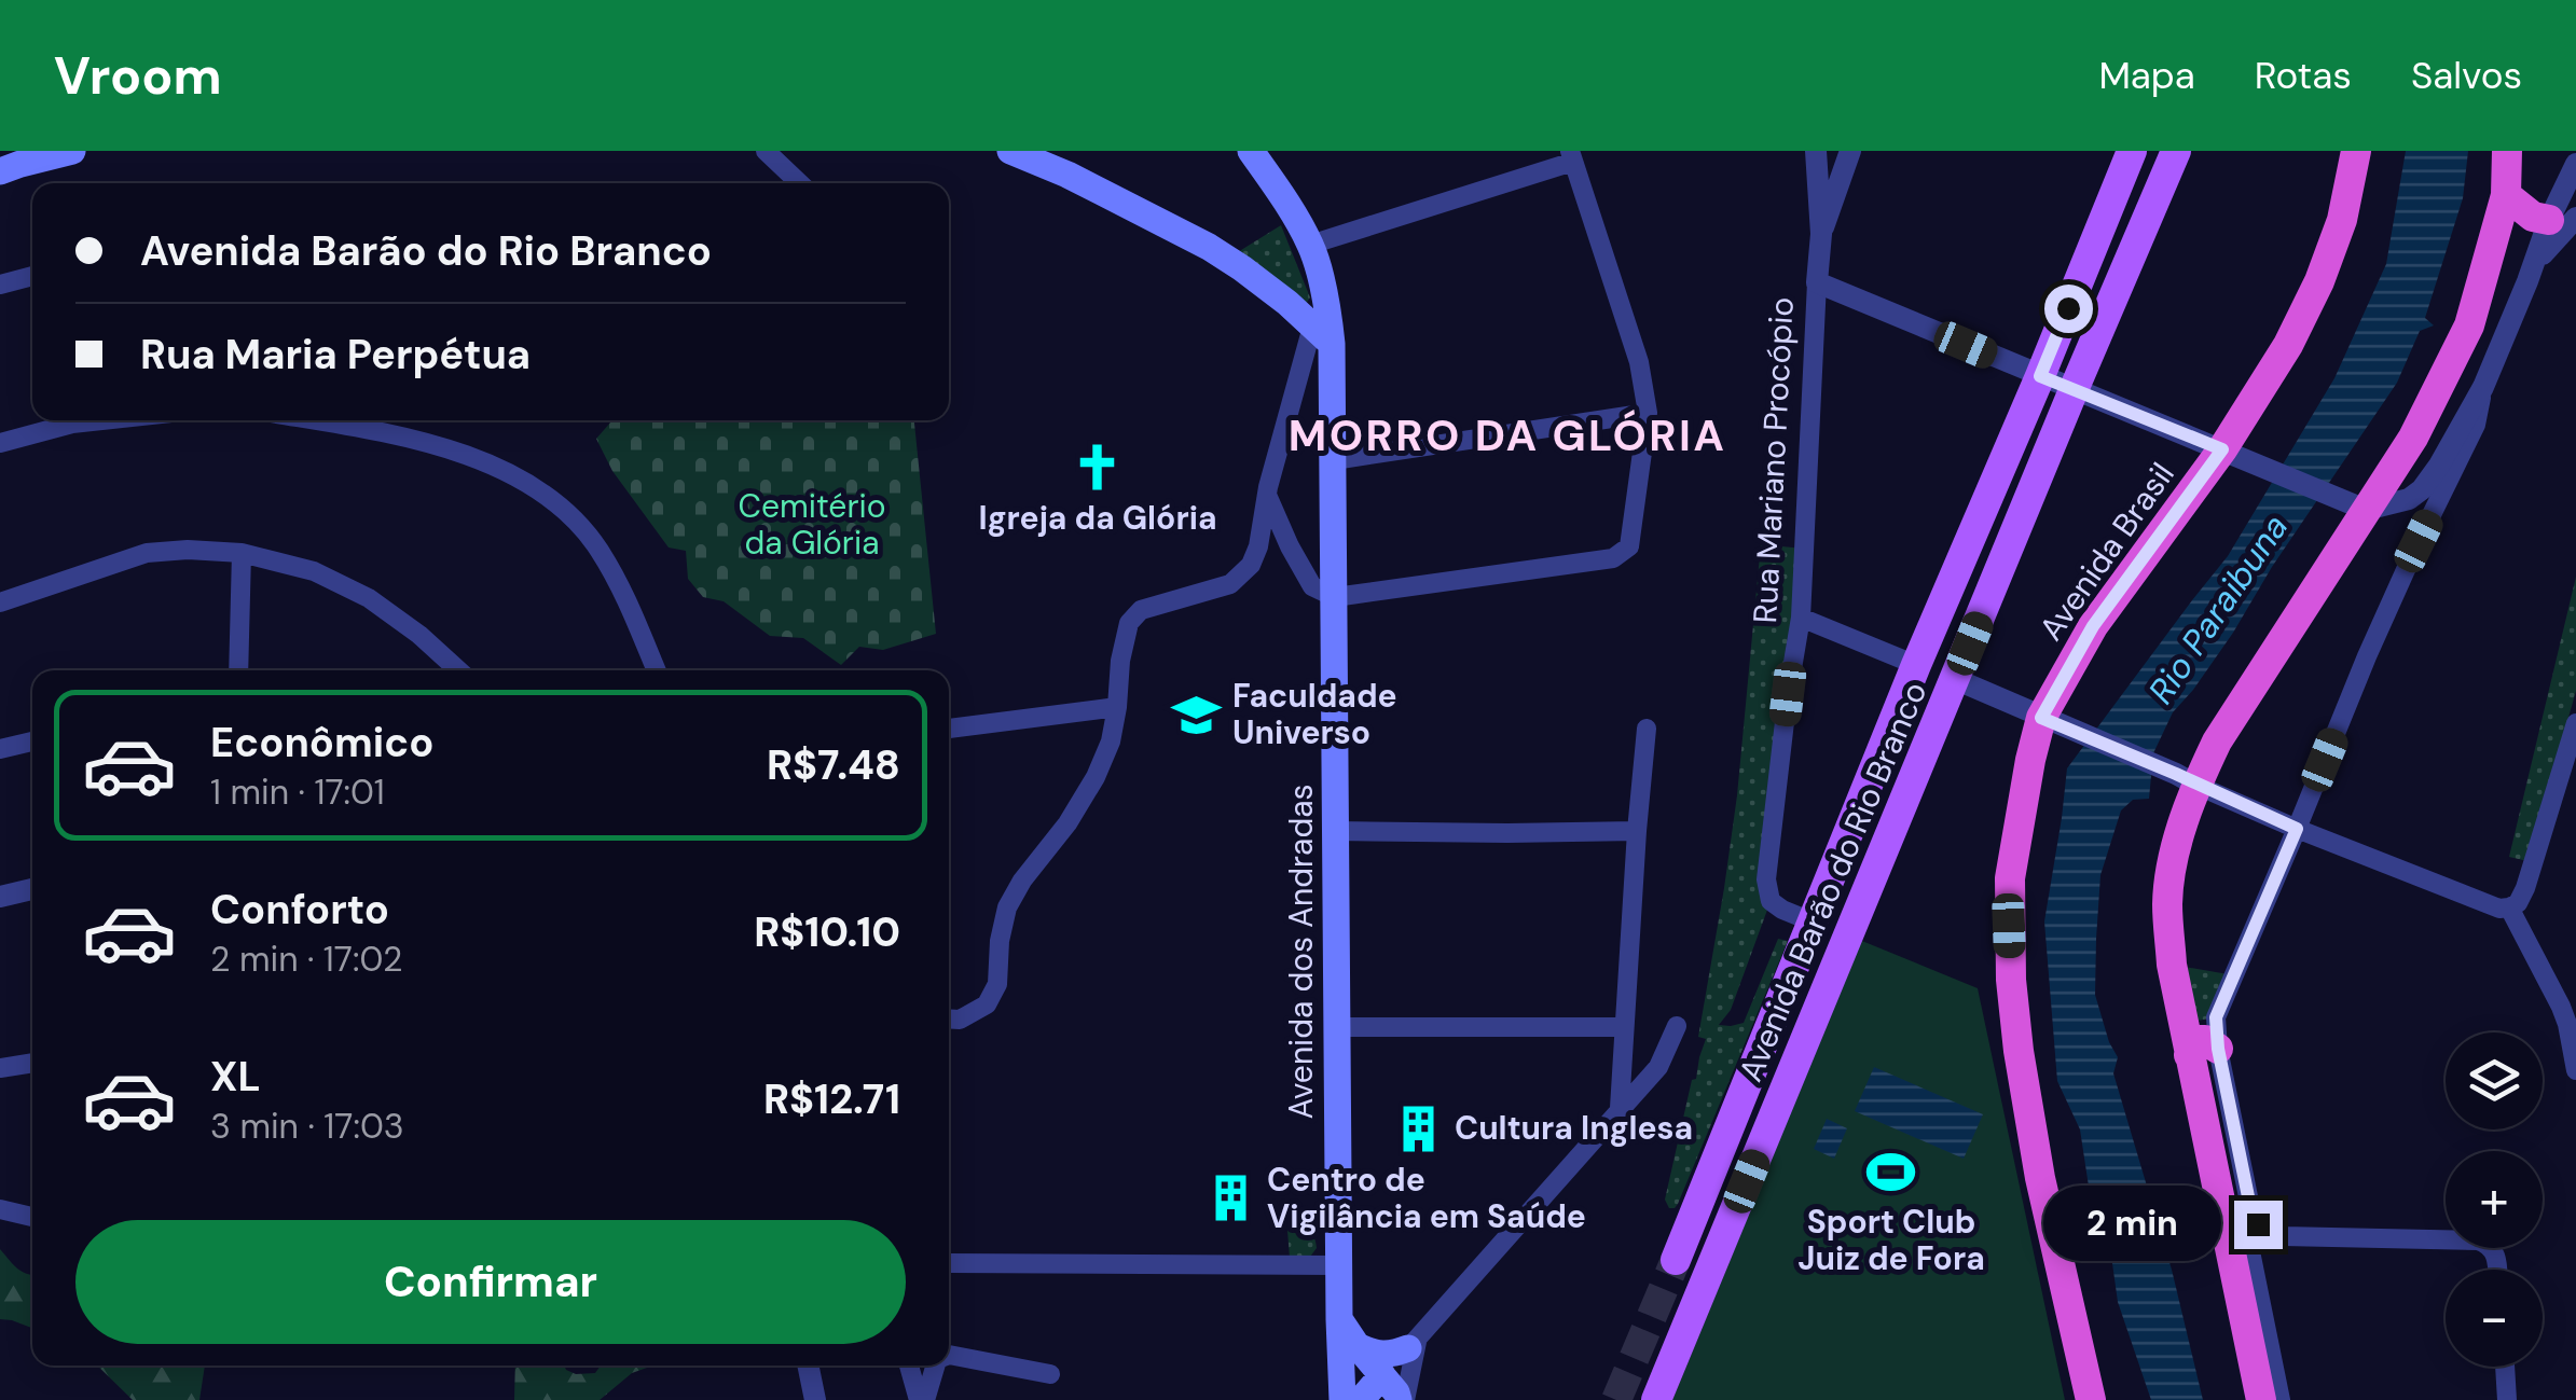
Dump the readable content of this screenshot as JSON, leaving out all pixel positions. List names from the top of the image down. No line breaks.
{"streets":{"highway":["Avenida Brasil"],"main road":["Avenida Barão do Rio Branco","Avenida dos Andradas"],"street":["Rua Mariano Procópio"]},"crossings":[["Rua Mariano Procópio","Avenida Barão do Rio Branco"]],"districts":["MORRO DA GLÓRIA"],"water":["Rio Paraibuna"],"parks":["Cemitério da Glória"],"places":{"church":["Igreja da Glória"],"school or university":["Faculdade Universo"],"building":["Cultura Inglesa","Centro de Vigilância em Saúde"],"sports":["Sport Club Juiz de Fora"]},"page":{"header":"Vroom","nav":["Mapa","Rotas","Salvos"],"banner":["Avenida Barão do Rio Branco","Rua Maria Perpétua"],"list":[{"name":"Econômico","note":"1 min · 17:01","value":"R$7.48"},{"name":"Conforto","note":"2 min · 17:02","value":"R$10.10"},{"name":"XL","note":"3 min · 17:03","value":"R$12.71"}],"map_buttons":["+","−"],"bubble":"2 min","buttons":"Confirmar"}}
